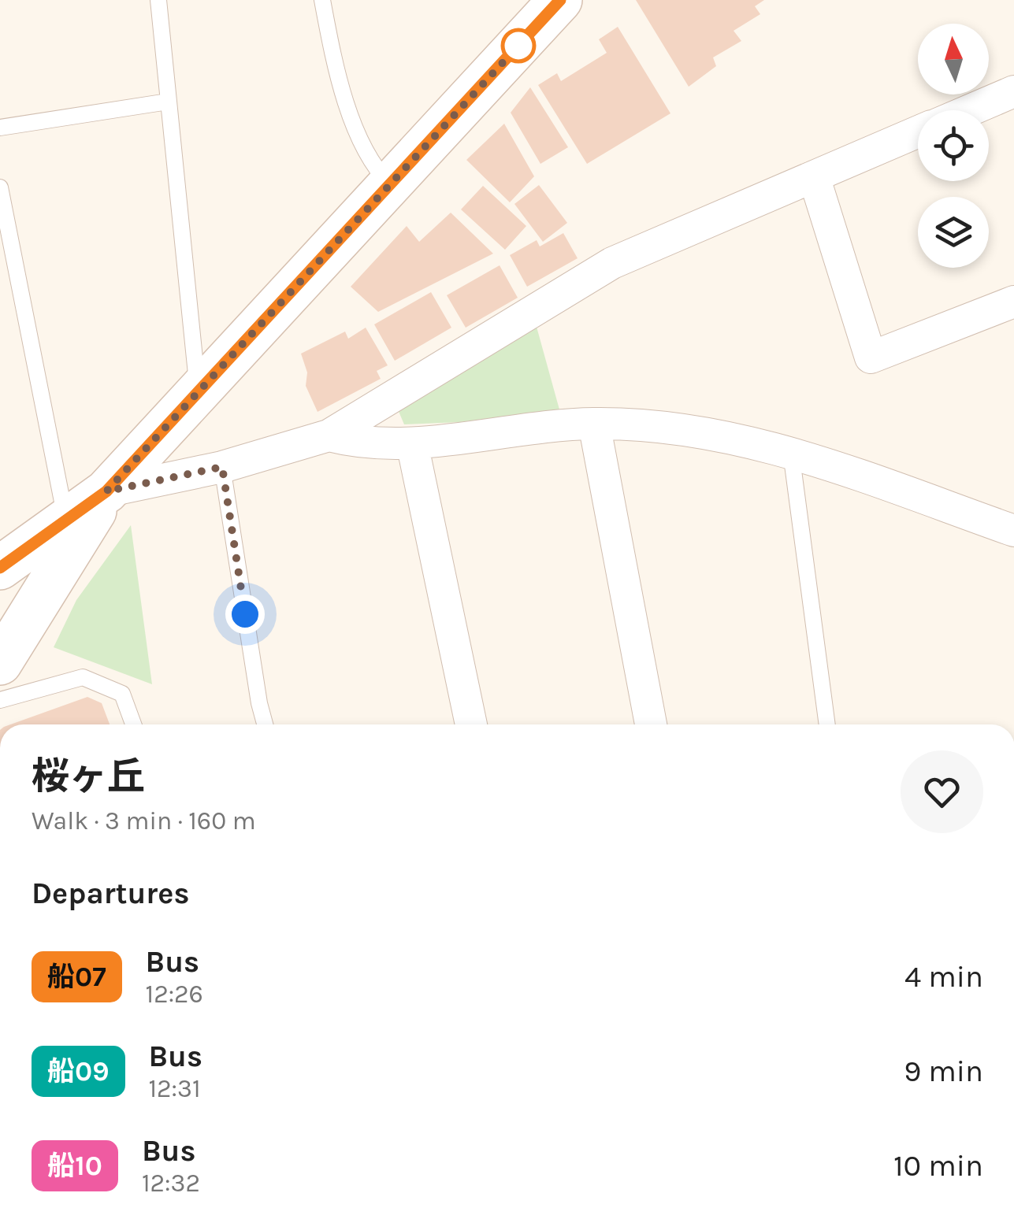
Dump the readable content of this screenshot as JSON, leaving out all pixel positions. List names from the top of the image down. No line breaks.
{"lines":["bus line 船07"],"north":"top","page":{"heading":[["桜ヶ丘","Walk · 3 min · 160 m"],"Departures"],"list":[{"mark":"船07","name":"Bus","note":"12:26","value":"4 min"},{"mark":"船09","name":"Bus","note":"12:31","value":"9 min"},{"mark":"船10","name":"Bus","note":"12:32","value":"10 min"}]}}
